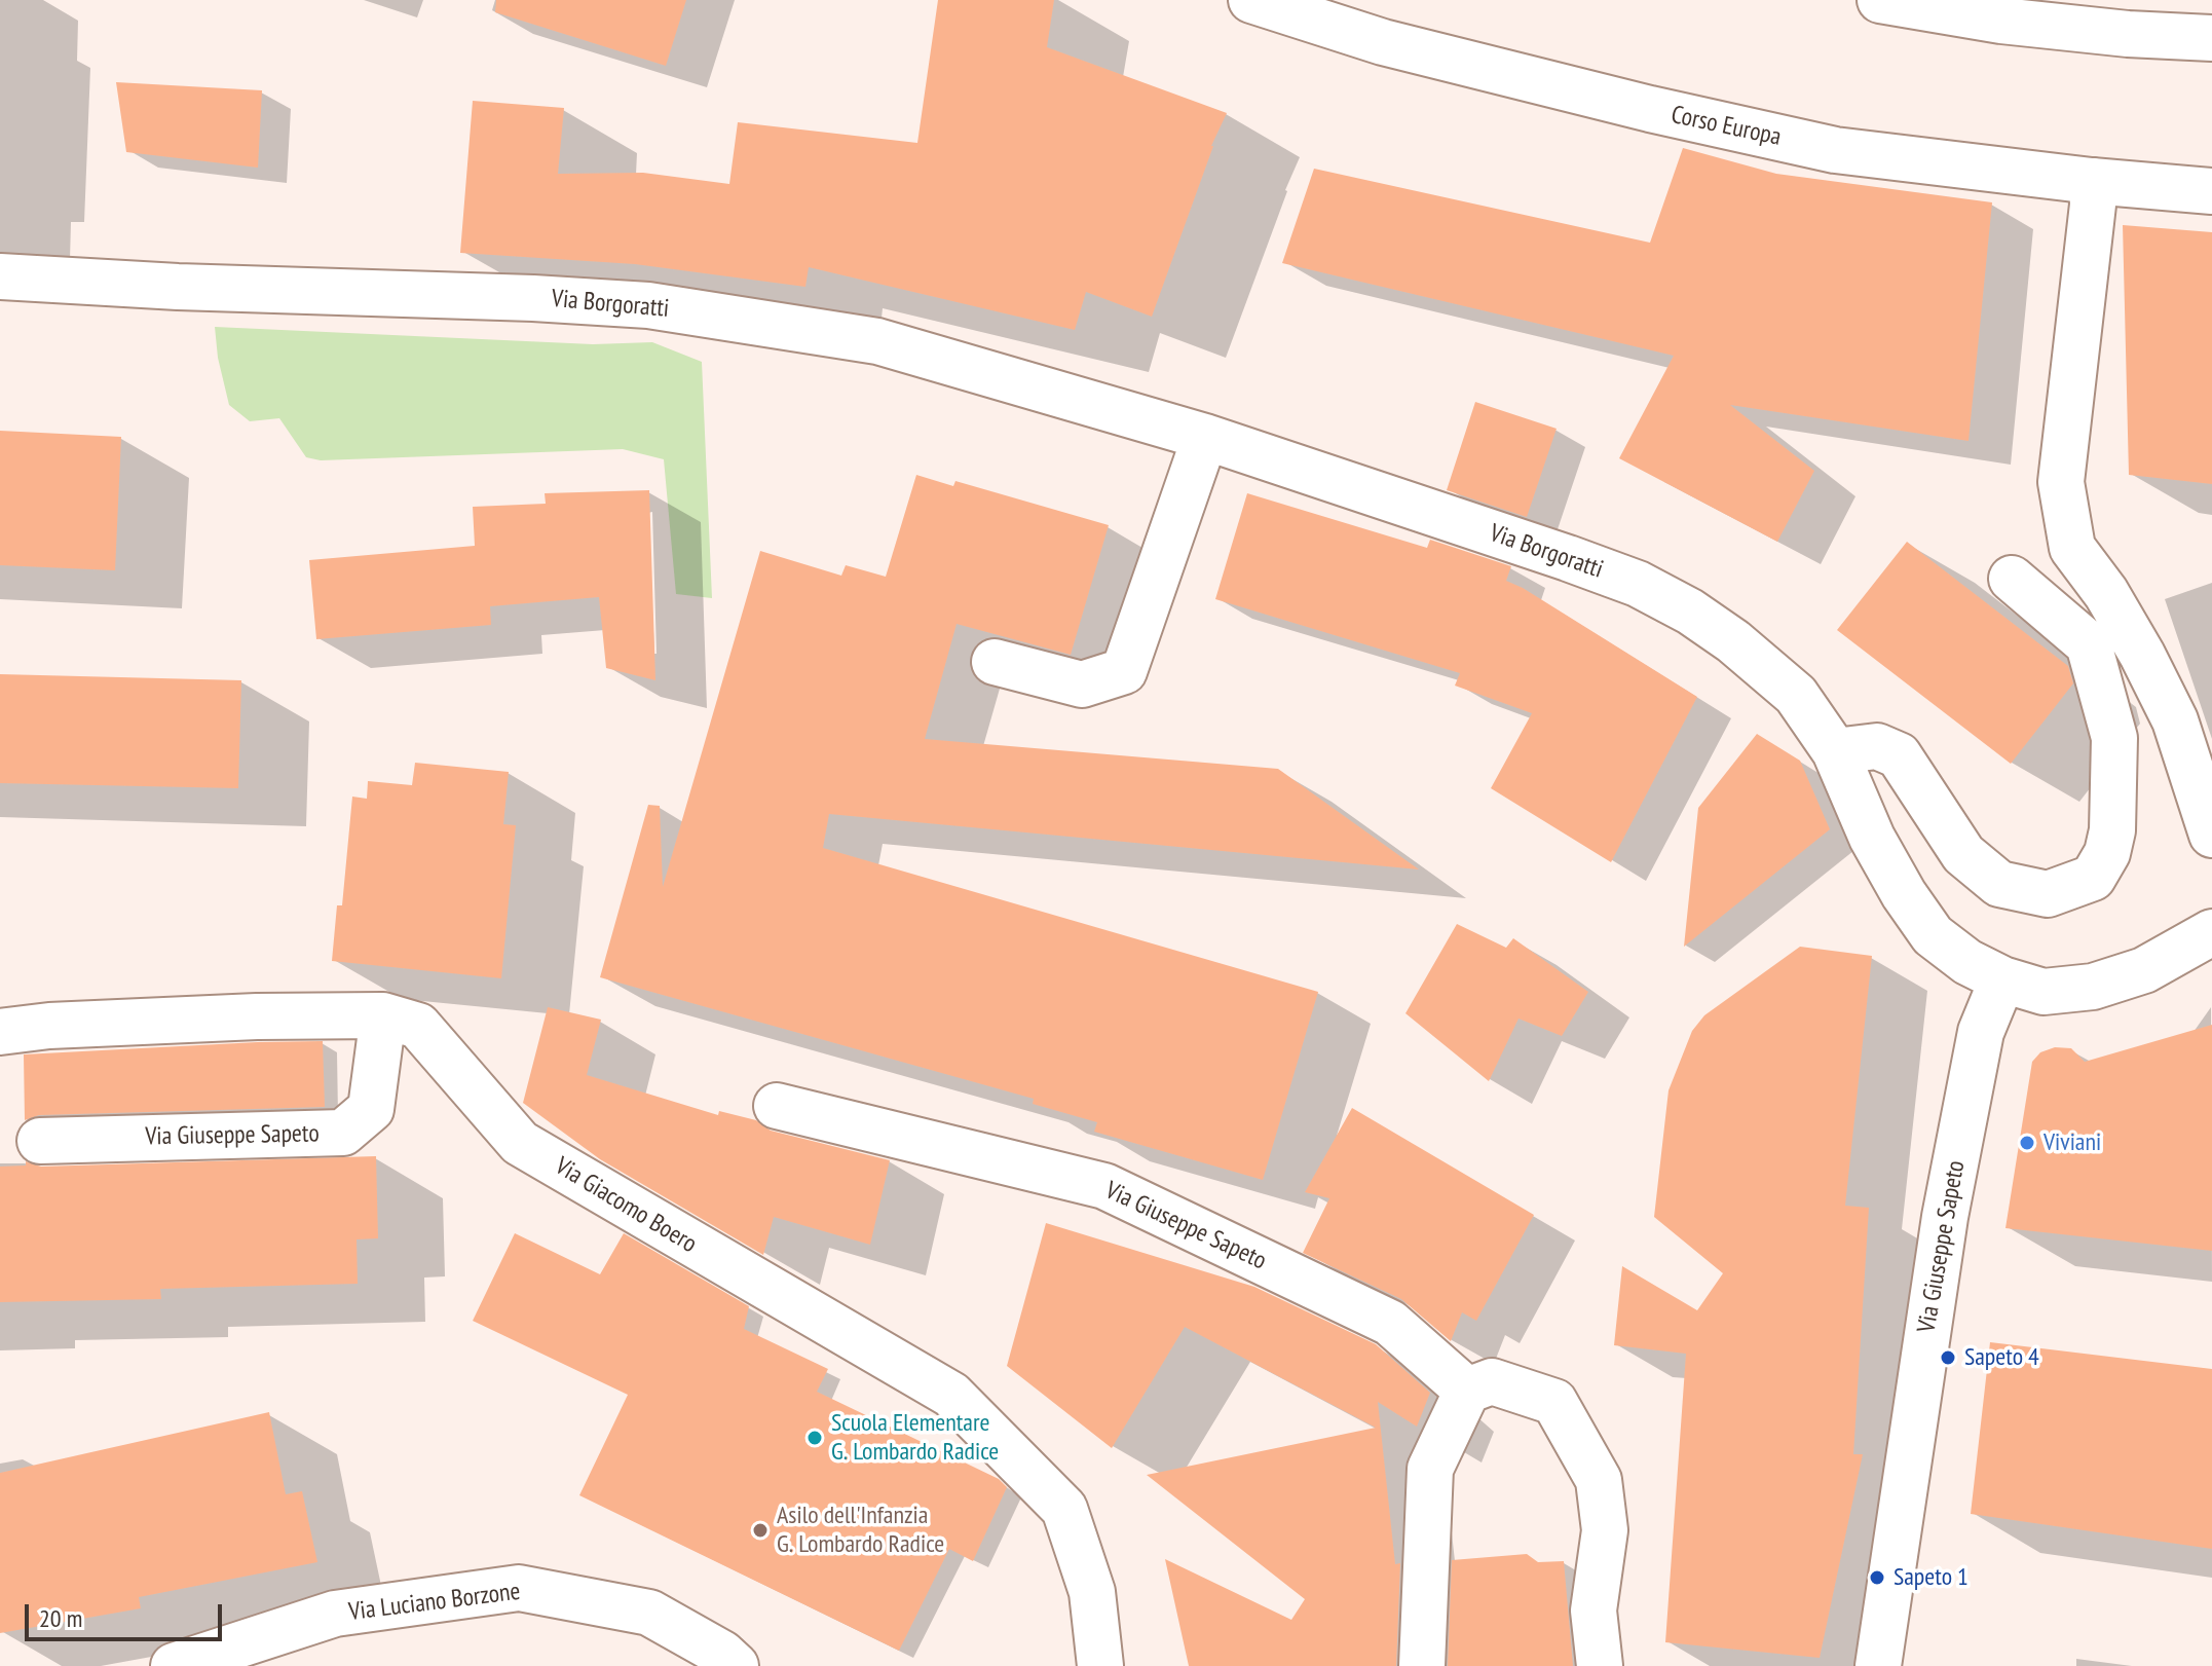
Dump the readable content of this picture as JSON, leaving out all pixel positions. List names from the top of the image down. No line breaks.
{"streets":{"street":["Corso Europa","Via Borgoratti","Via Giuseppe Sapeto","Via Giacomo Boero","Via Luciano Borzone"]},"crossings":[["Via Borgoratti","Via Giuseppe Sapeto"],["Via Giuseppe Sapeto","Via Giacomo Boero"]],"places":["Viviani","Sapeto 4","Scuola Elementare G. Lombardo Radice","Asilo dell'Infanzia G. Lombardo Radice","Sapeto 1"],"scale_bar":"20 m"}
